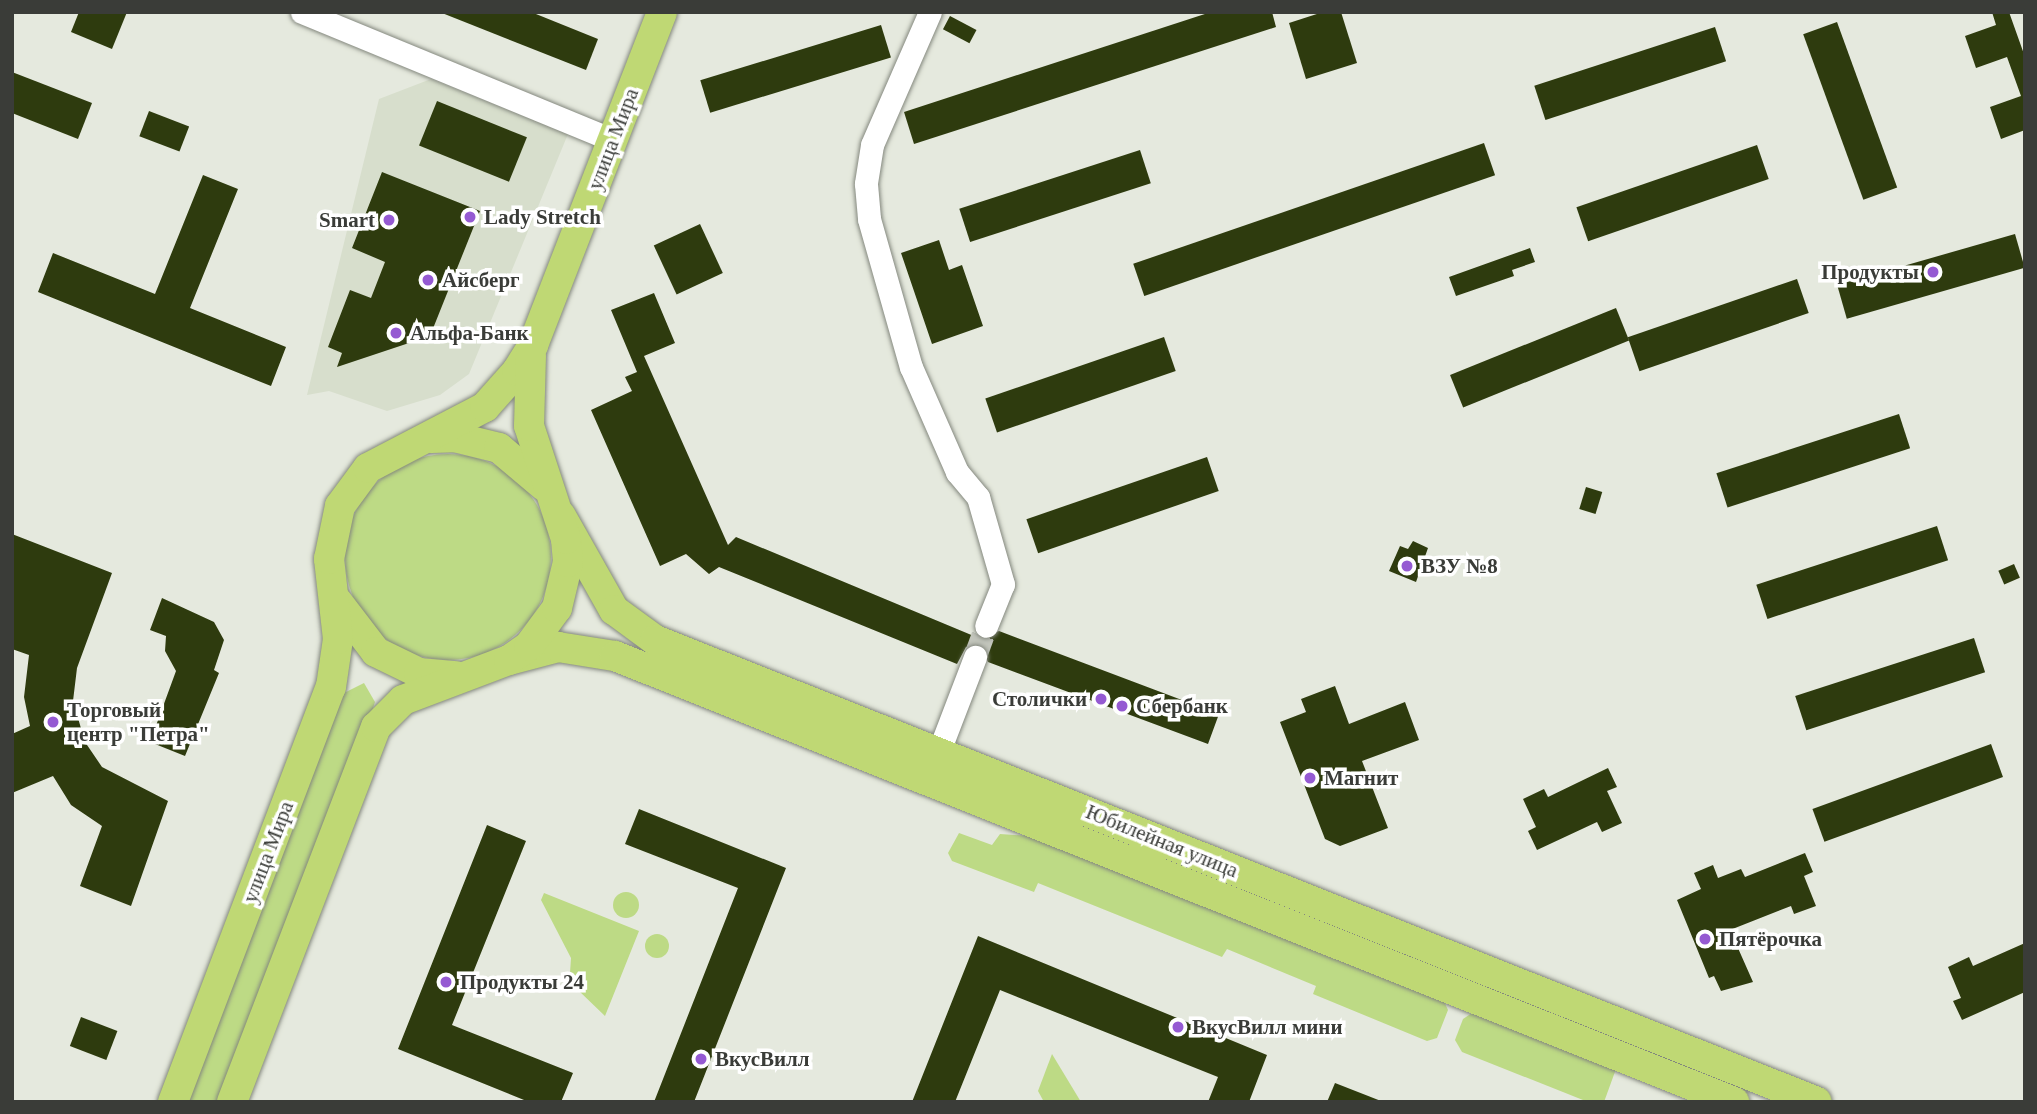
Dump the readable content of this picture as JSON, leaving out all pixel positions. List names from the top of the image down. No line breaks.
{"streets":{"main road":["улица Мира","Юбилейная улица"]},"crossings":[["улица Мира","Юбилейная улица"]],"places":["Lady Stretch","Smart","Продукты","Айсберг","Альфа-Банк","ВЗУ №8","Столички","Сбербанк","Торговый центр \"Петра\"","Магнит","Пятёрочка","Продукты 24","ВкусВилл мини","ВкусВилл"]}
